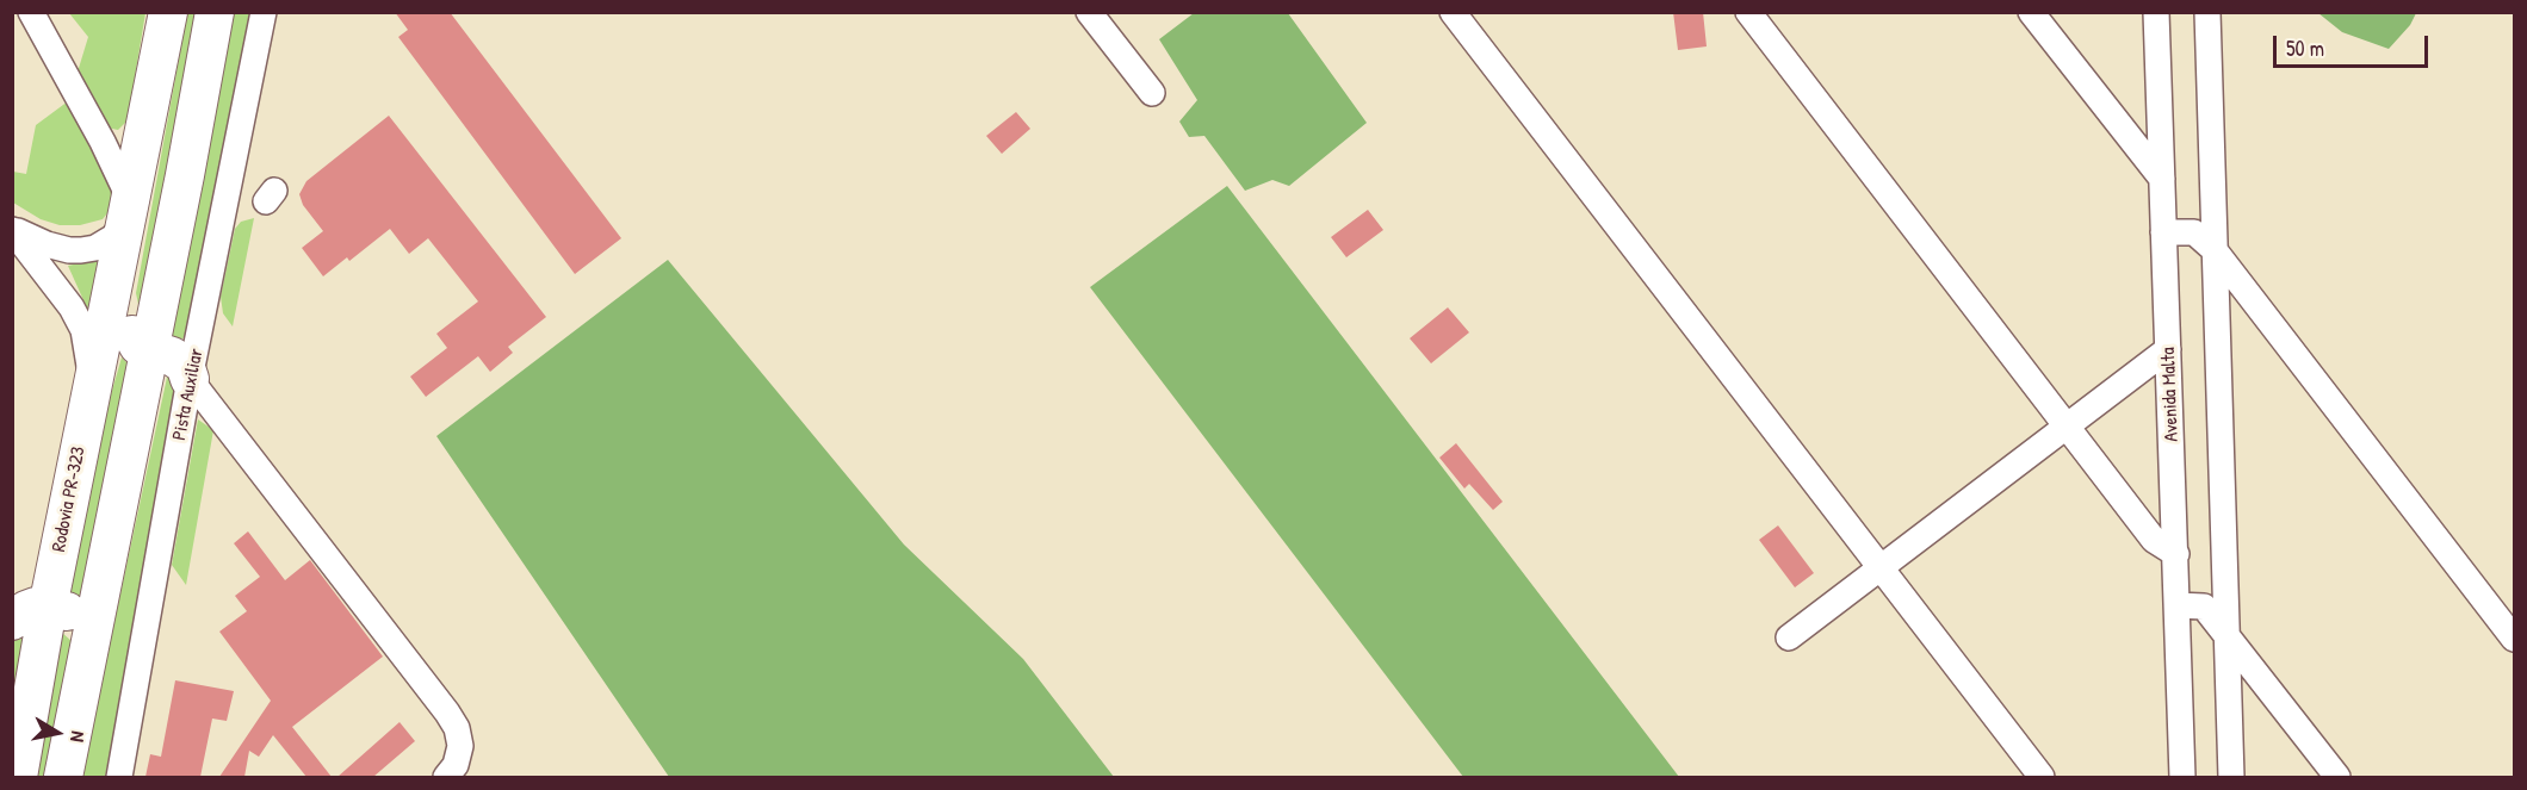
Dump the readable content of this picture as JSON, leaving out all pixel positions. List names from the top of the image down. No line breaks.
{"streets":{"highway":["Rodovia PR-323"],"street":["Pista Auxiliar","Avenida Malta"]},"scale_bar":"50 m","north":"right"}
